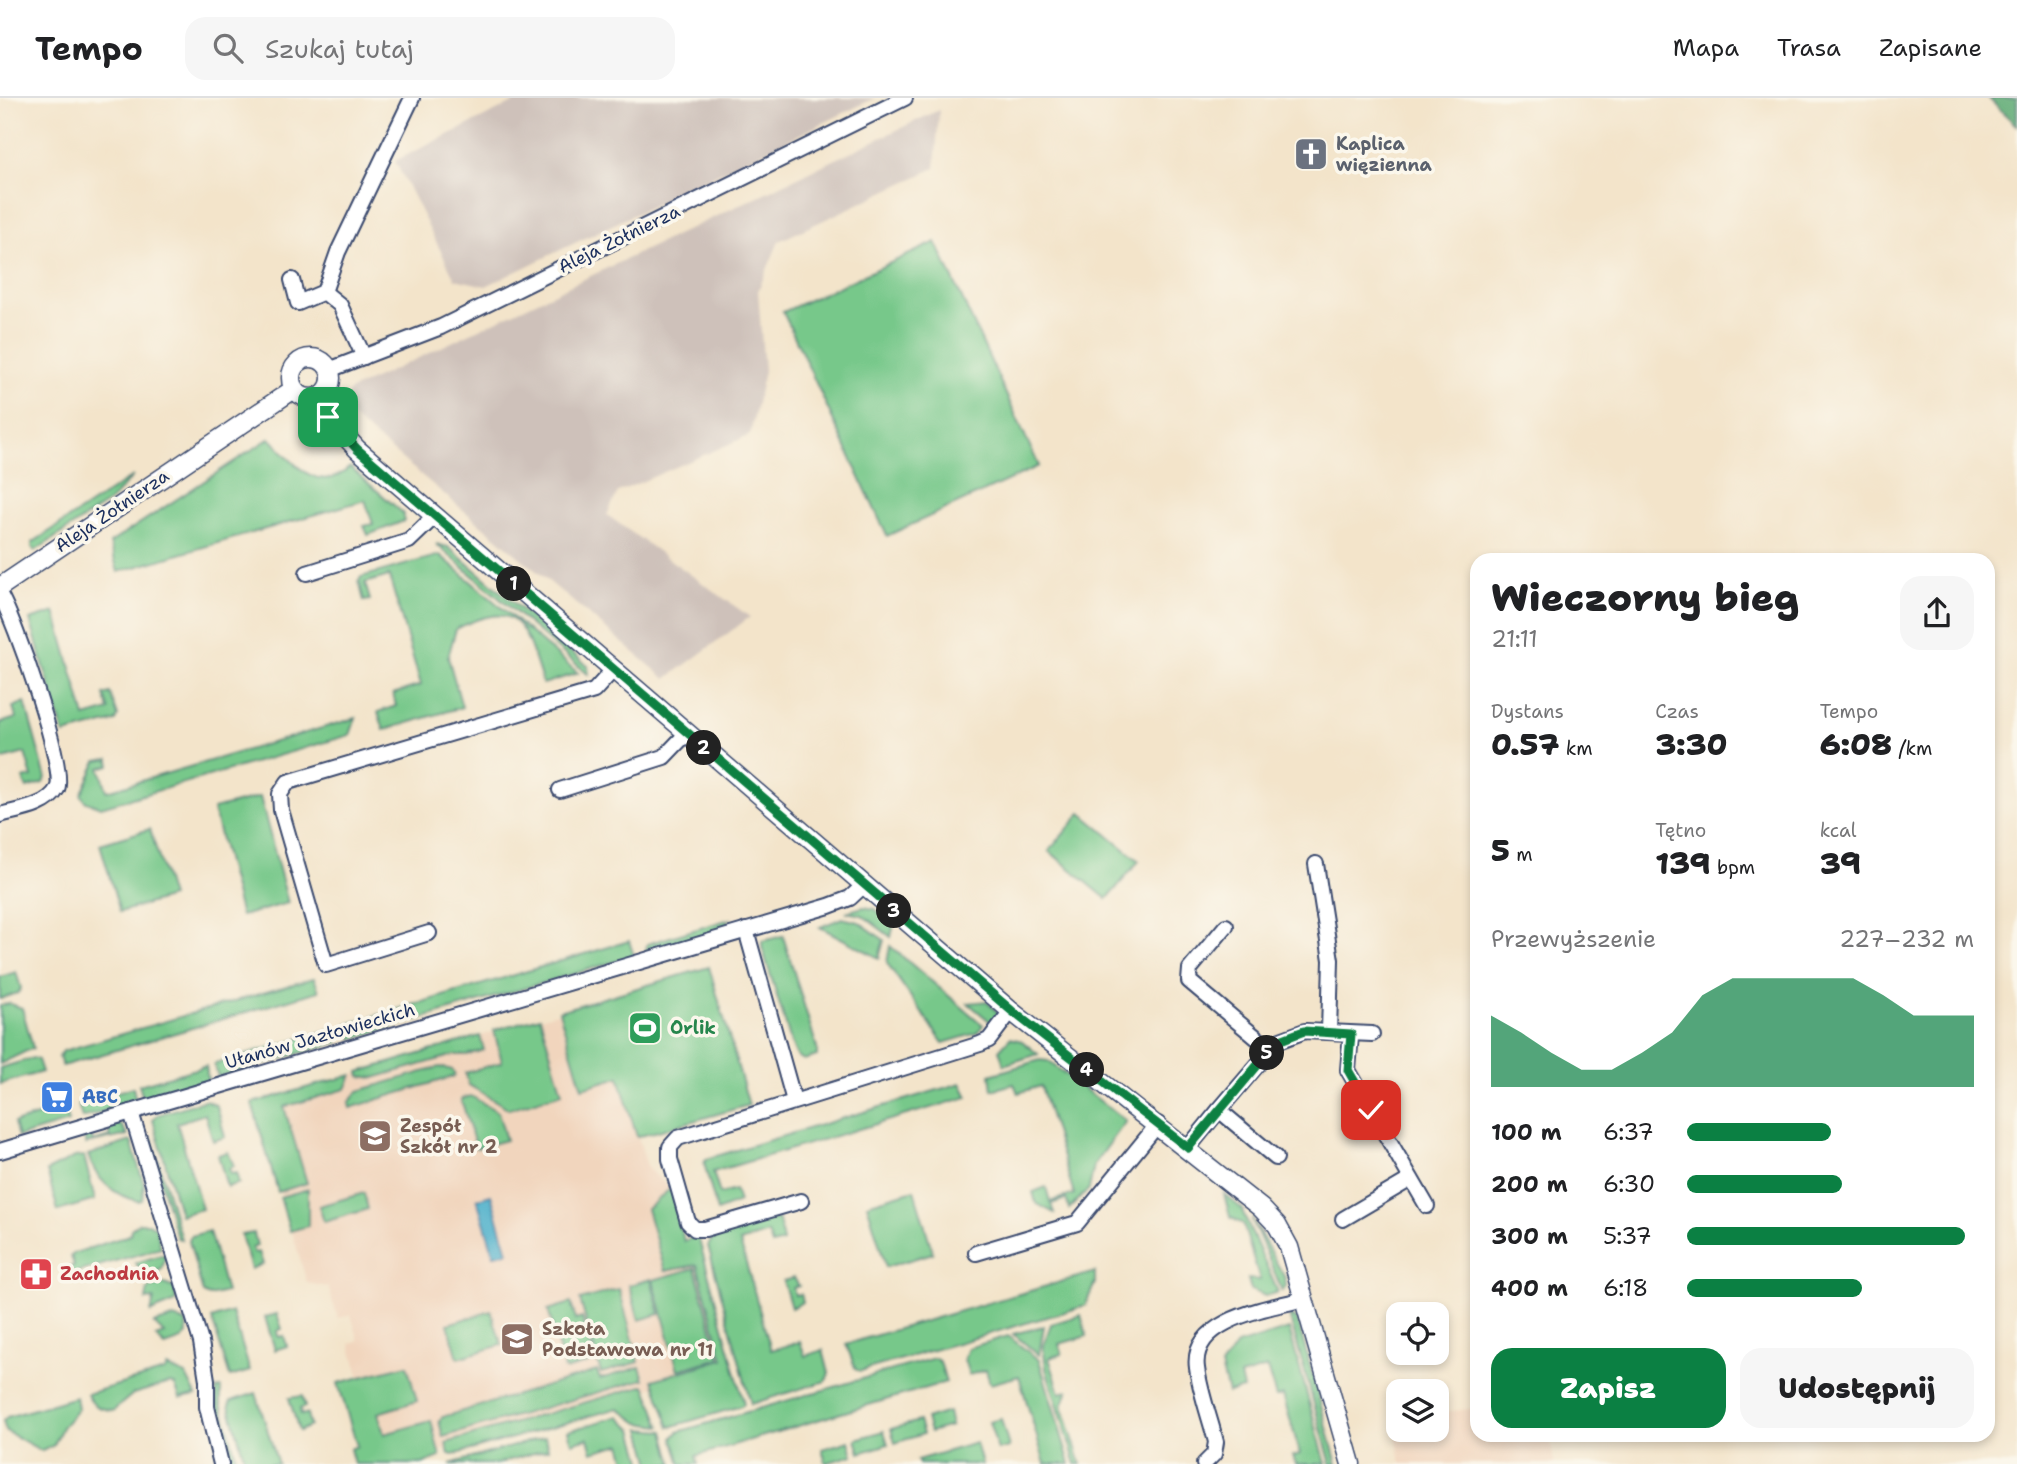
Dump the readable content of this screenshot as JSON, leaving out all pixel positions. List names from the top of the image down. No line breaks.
{"streets":{"street":["Aleja Żołnierza","Ułanów Jazłowieckich"]},"places":{"church":["Kaplica więzienna"],"sports":["Orlik"],"supermarket":["ABC"],"school or university":["Zespół Szkół nr 2","Szkoła Podstawowa nr 11"],"pharmacy":["Zachodnia"]},"page":{"header":"Tempo","search":"Szukaj tutaj","nav":["Mapa","Trasa","Zapisane"],"heading":["Wieczorny bieg","21:11"],"pins":["1","2","3","5","4"],"stats":[["Dystans","0.57 km"],["Czas","3:30"],["Tempo","6:08 /km"],["5 m"],["Tętno","139 bpm"],["kcal","39"]],"chart":["Przewyższenie","227–232 m"],"list":[{"name":"100 m","note":"6:37"},{"name":"200 m","note":"6:30"},{"name":"300 m","note":"5:37"},{"name":"400 m","note":"6:18"}],"buttons":["Zapisz","Udostępnij"]}}
